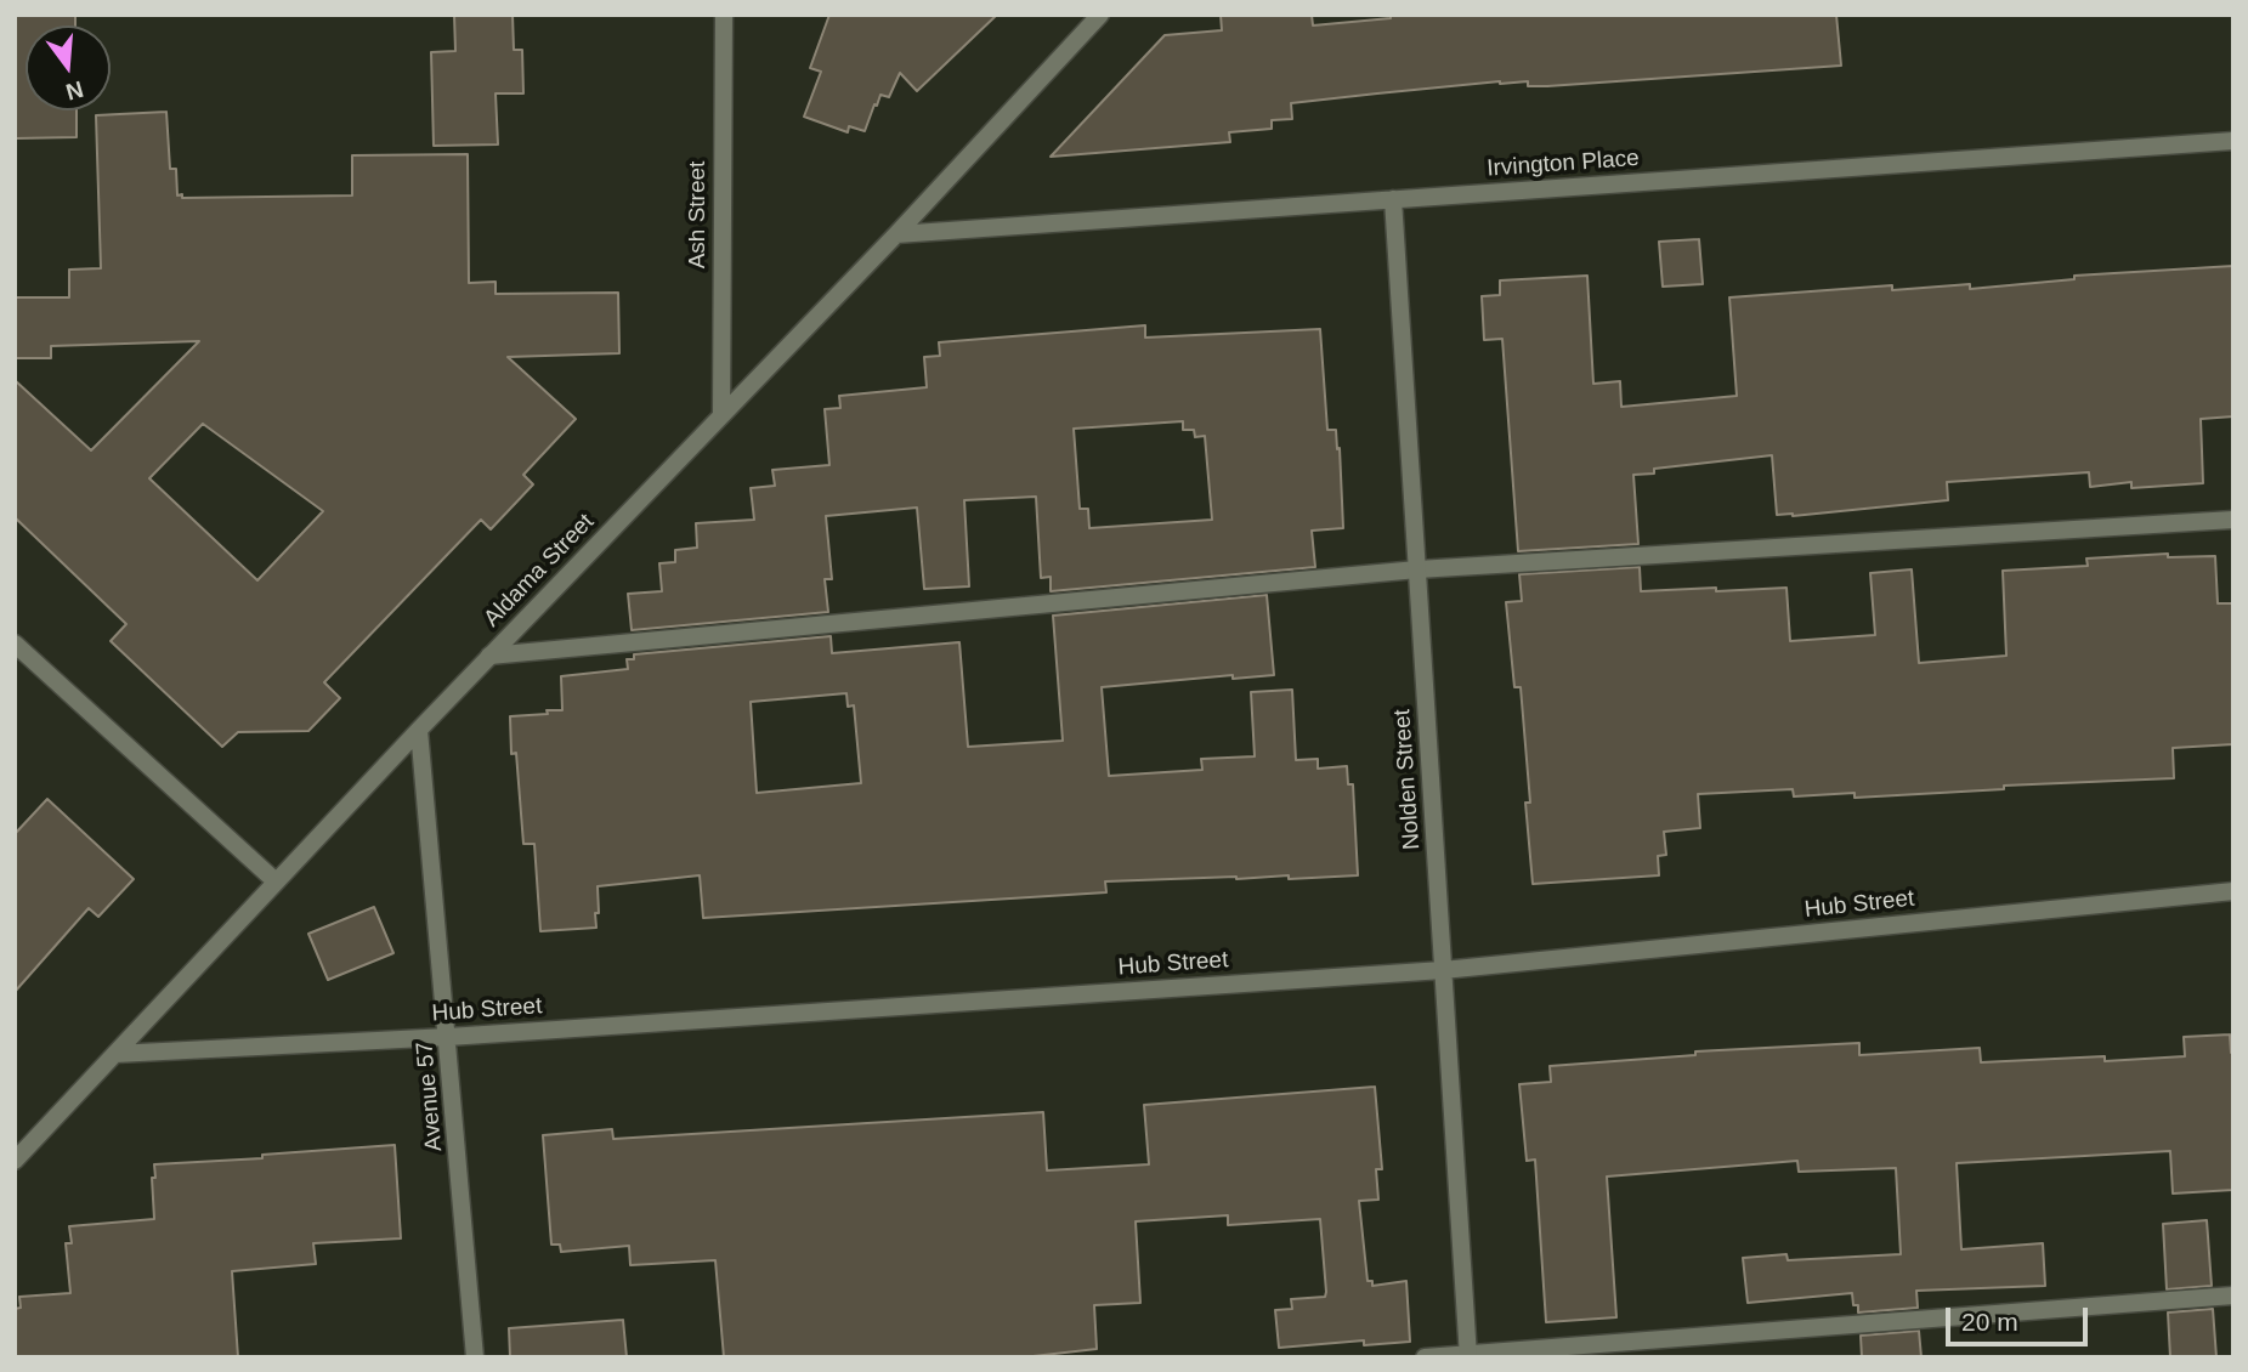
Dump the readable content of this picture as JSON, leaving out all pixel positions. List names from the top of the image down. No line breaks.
{"streets":{"street":["Irvington Place","Ash Street","Aldama Street","Nolden Street","Hub Street","Avenue 57"]},"crossings":[["Irvington Place","Aldama Street"],["Irvington Place","Nolden Street"],["Ash Street","Aldama Street"],["Aldama Street","Hub Street"],["Aldama Street","Avenue 57"],["Nolden Street","Hub Street"],["Hub Street","Avenue 57"]],"scale_bar":"20 m","north":"bottom"}
